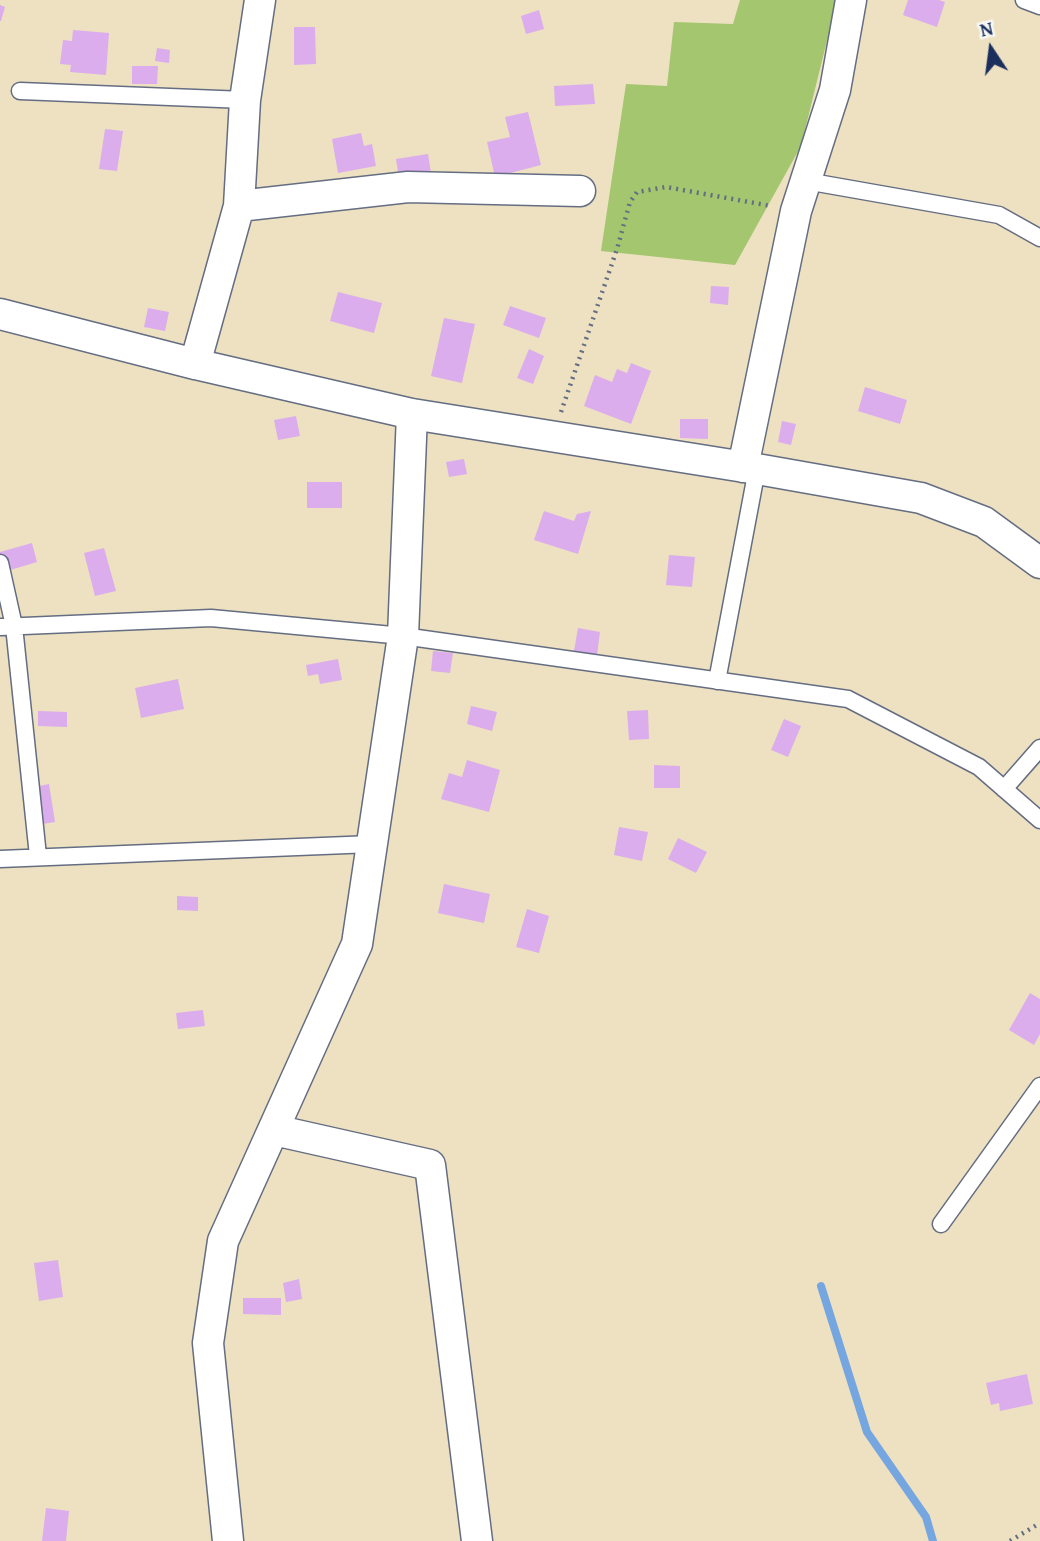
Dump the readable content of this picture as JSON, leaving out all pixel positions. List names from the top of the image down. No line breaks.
{"north":"top"}
